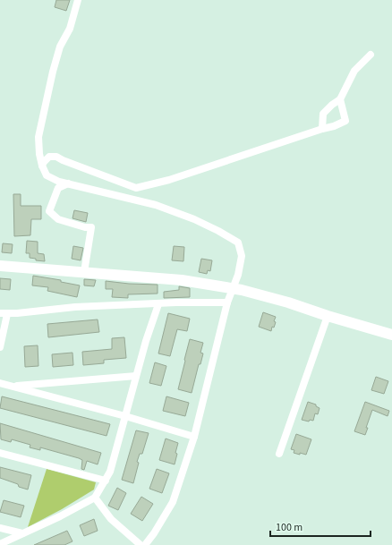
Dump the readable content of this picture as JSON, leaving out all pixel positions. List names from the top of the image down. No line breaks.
{"scale_bar":"100 m"}
